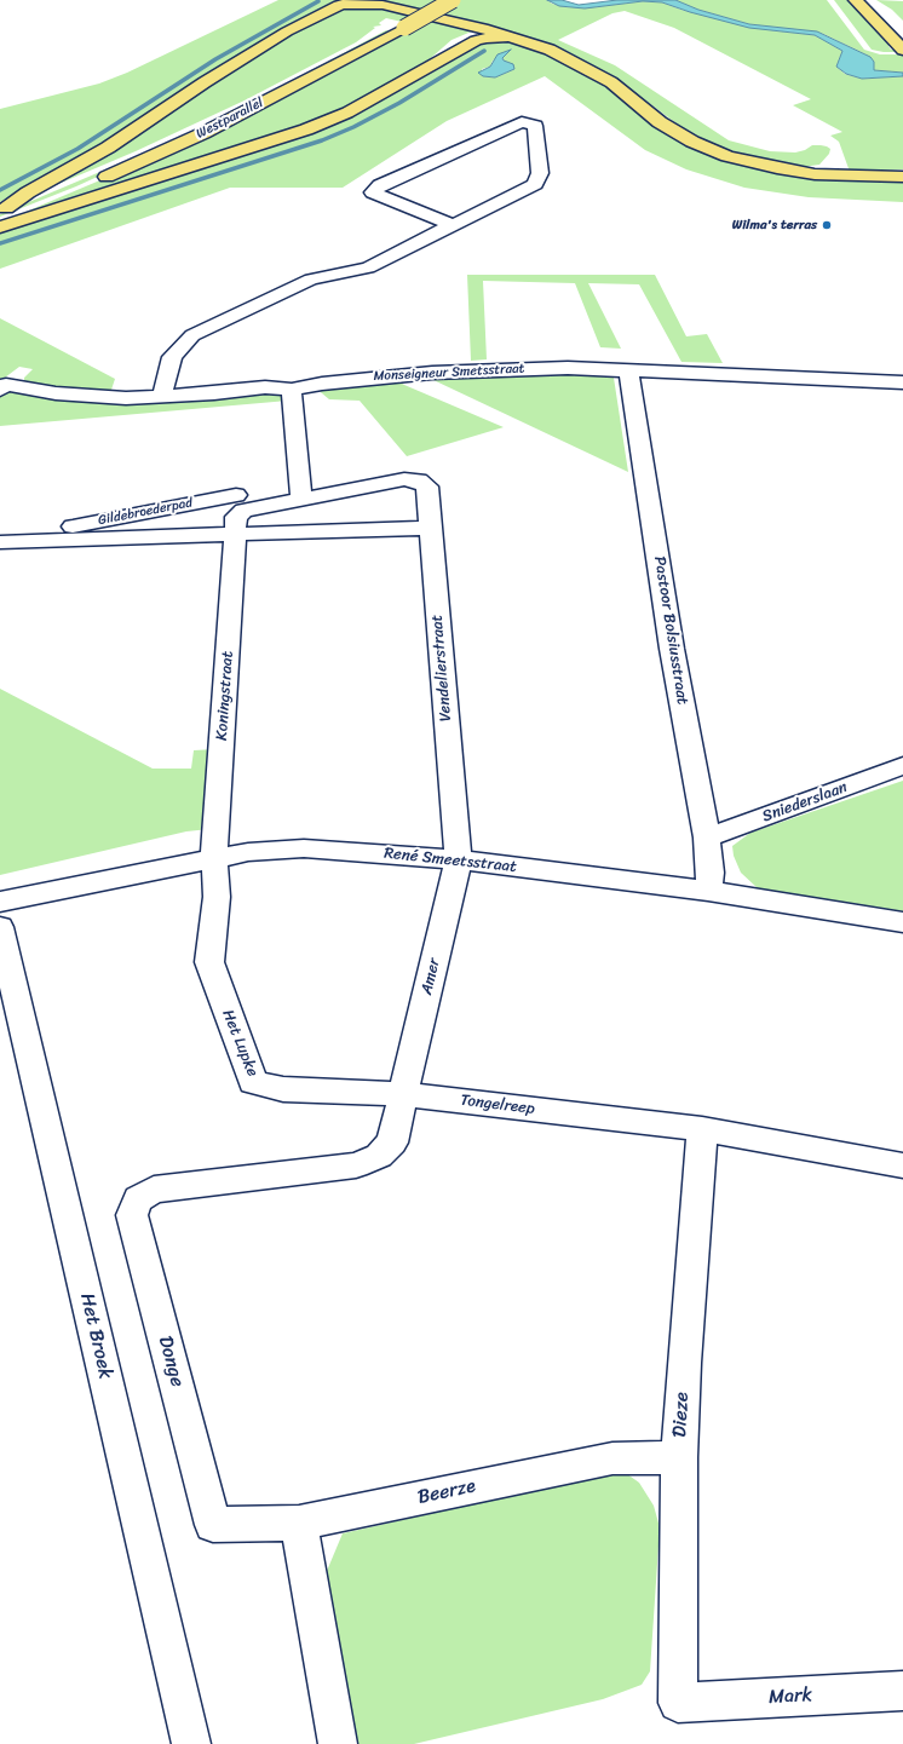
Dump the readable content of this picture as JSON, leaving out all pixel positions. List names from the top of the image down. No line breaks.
{"streets":{"main road":["Westparallel"],"street":["Monseigneur Smetsstraat","Gildebroederpad","Pastoor Bolsiusstraat","Vendelierstraat","Koningstraat","Sniederslaan","René Smeetsstraat","Amer","Het Lupke","Tongelreep","Het Broek","Donge","Dieze","Beerze","Mark"]},"crossings":[["Monseigneur Smetsstraat","Pastoor Bolsiusstraat"],["Gildebroederpad","Koningstraat"],["Pastoor Bolsiusstraat","Sniederslaan"],["Pastoor Bolsiusstraat","René Smeetsstraat"],["Vendelierstraat","Koningstraat"],["Vendelierstraat","René Smeetsstraat"],["Vendelierstraat","Amer"],["Koningstraat","René Smeetsstraat"],["Koningstraat","Het Lupke"],["René Smeetsstraat","Amer"],["René Smeetsstraat","Het Lupke"],["Amer","Het Lupke"],["Amer","Tongelreep"],["Amer","Donge"],["Het Lupke","Tongelreep"],["Het Lupke","Donge"],["Tongelreep","Donge"],["Tongelreep","Dieze"],["Donge","Beerze"],["Dieze","Beerze"],["Dieze","Mark"]],"places":["Wilma's terras"]}
